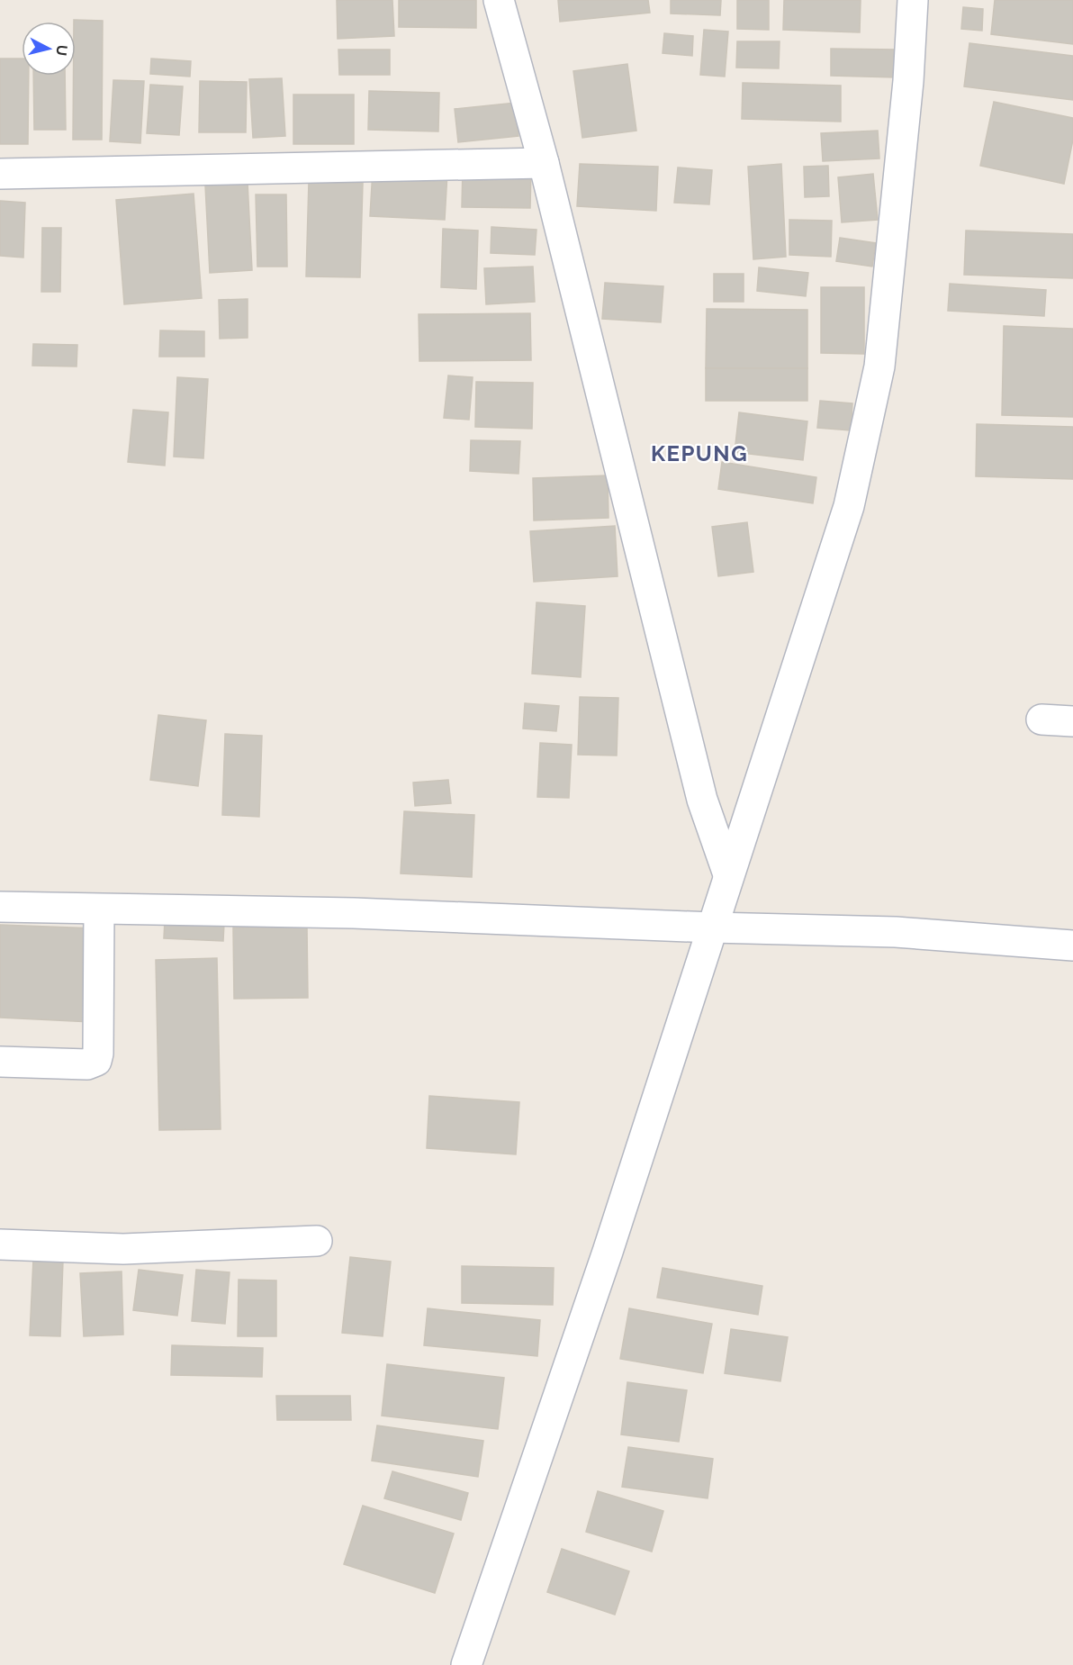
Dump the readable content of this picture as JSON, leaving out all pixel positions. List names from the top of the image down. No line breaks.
{"districts":["KEPUNG"],"north":"right"}
